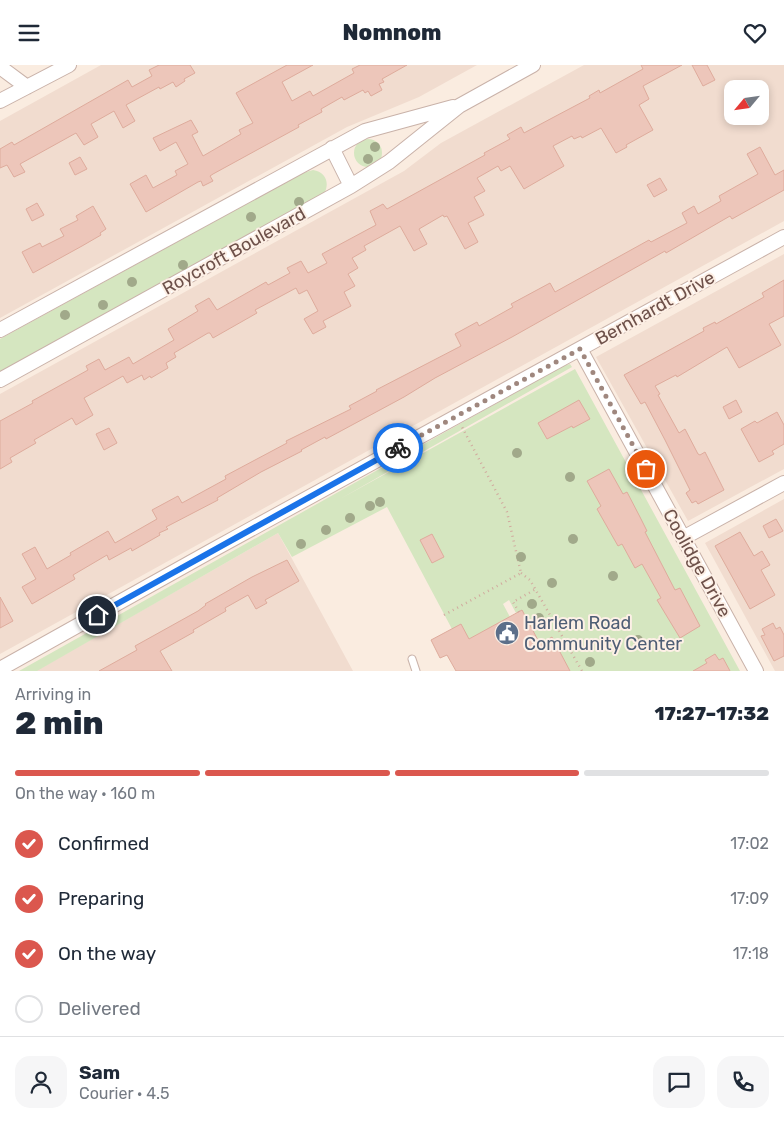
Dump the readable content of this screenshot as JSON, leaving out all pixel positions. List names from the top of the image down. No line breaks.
{"streets":{"street":["Roycroft Boulevard","Bernhardt Drive","Coolidge Drive"]},"crossings":[["Bernhardt Drive","Coolidge Drive"]],"places":{"public building":["Harlem Road Community Center"]},"north":"bottom left","page":{"header":"Nomnom","heading":["2 min","Arriving in","17:27–17:32"],"panel":["Sam","Courier · 4.5"],"bar":"On the way · 160 m","list":[["Confirmed","17:02"],["Preparing","17:09"],["On the way","17:18"],"Delivered"]}}
